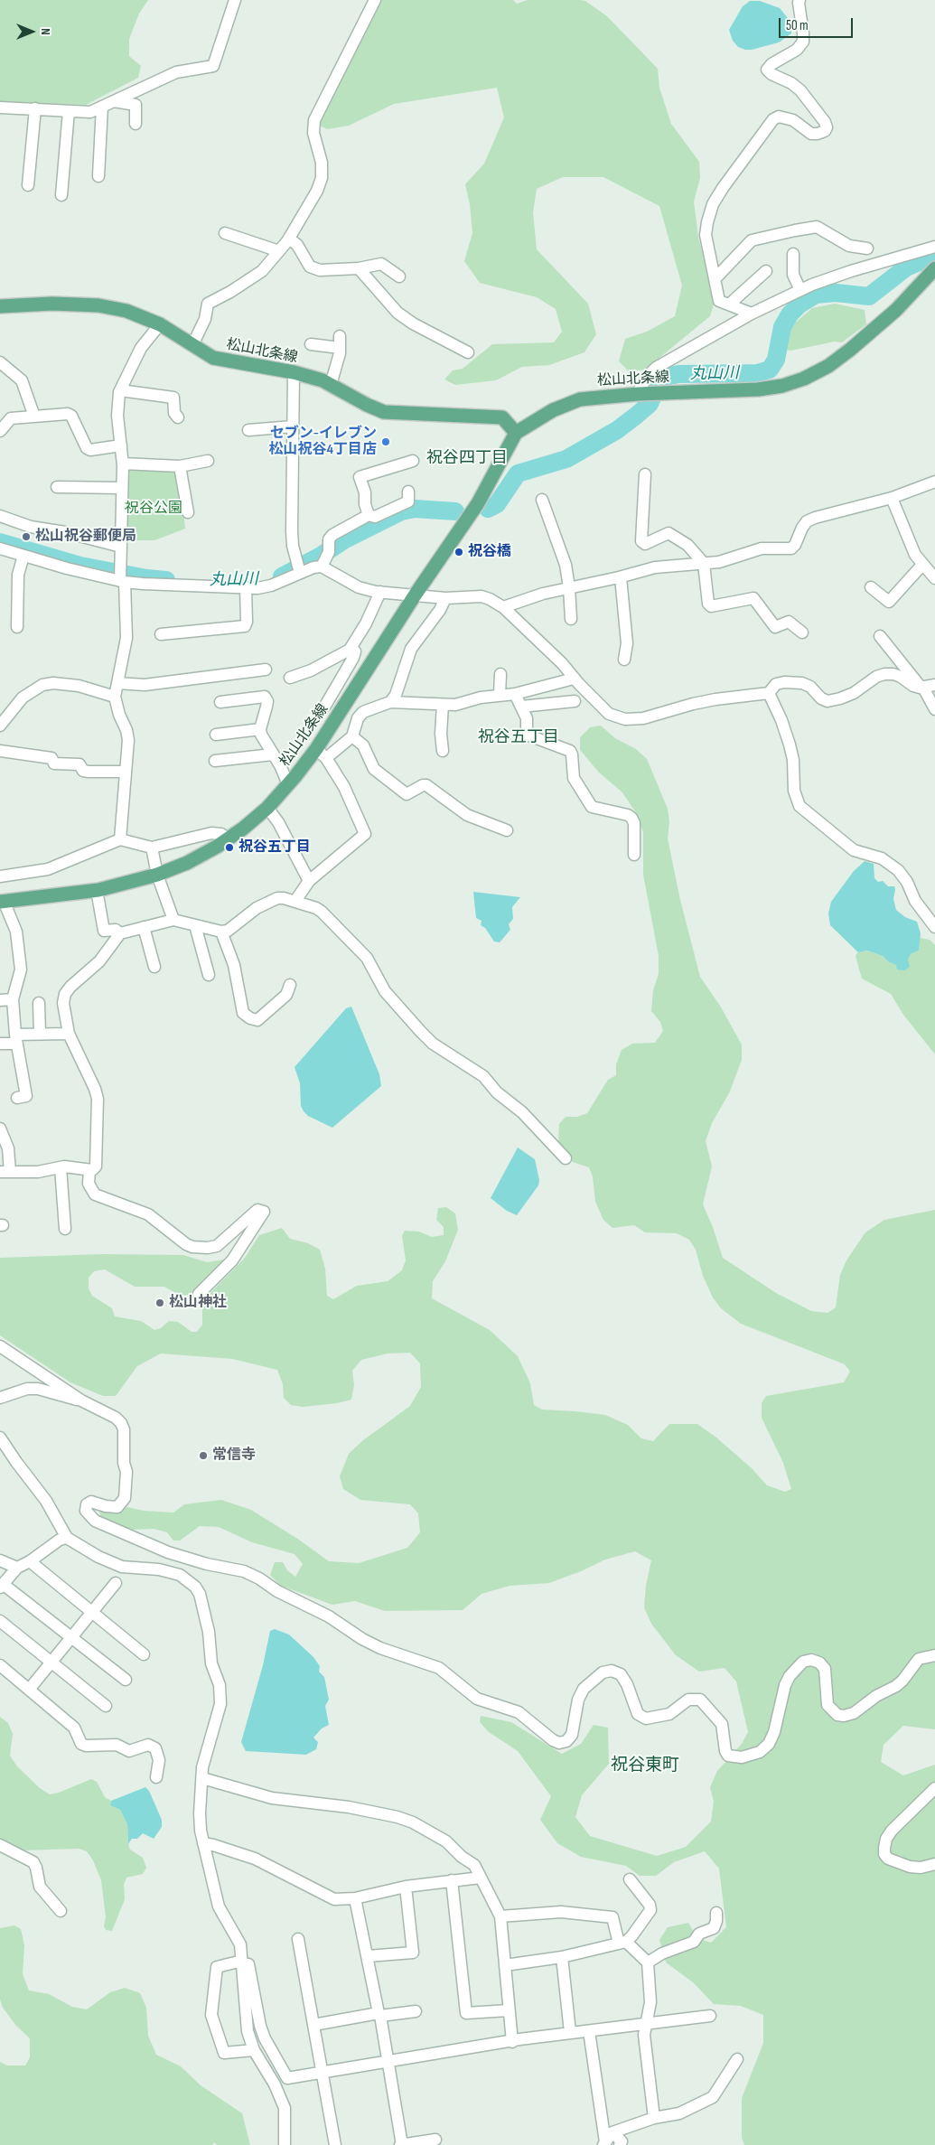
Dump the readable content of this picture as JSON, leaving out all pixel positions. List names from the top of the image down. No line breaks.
{"streets":{"main road":["松山北条線"]},"districts":["祝谷四丁目","祝谷五丁目","祝谷東町"],"water":["丸山川"],"parks":["祝谷公園"],"places":["セブン-イレブン 松山祝谷4丁目店","松山祝谷郵便局","祝谷橋","祝谷五丁目","松山神社","常信寺"],"scale_bar":"50 m","north":"right"}
